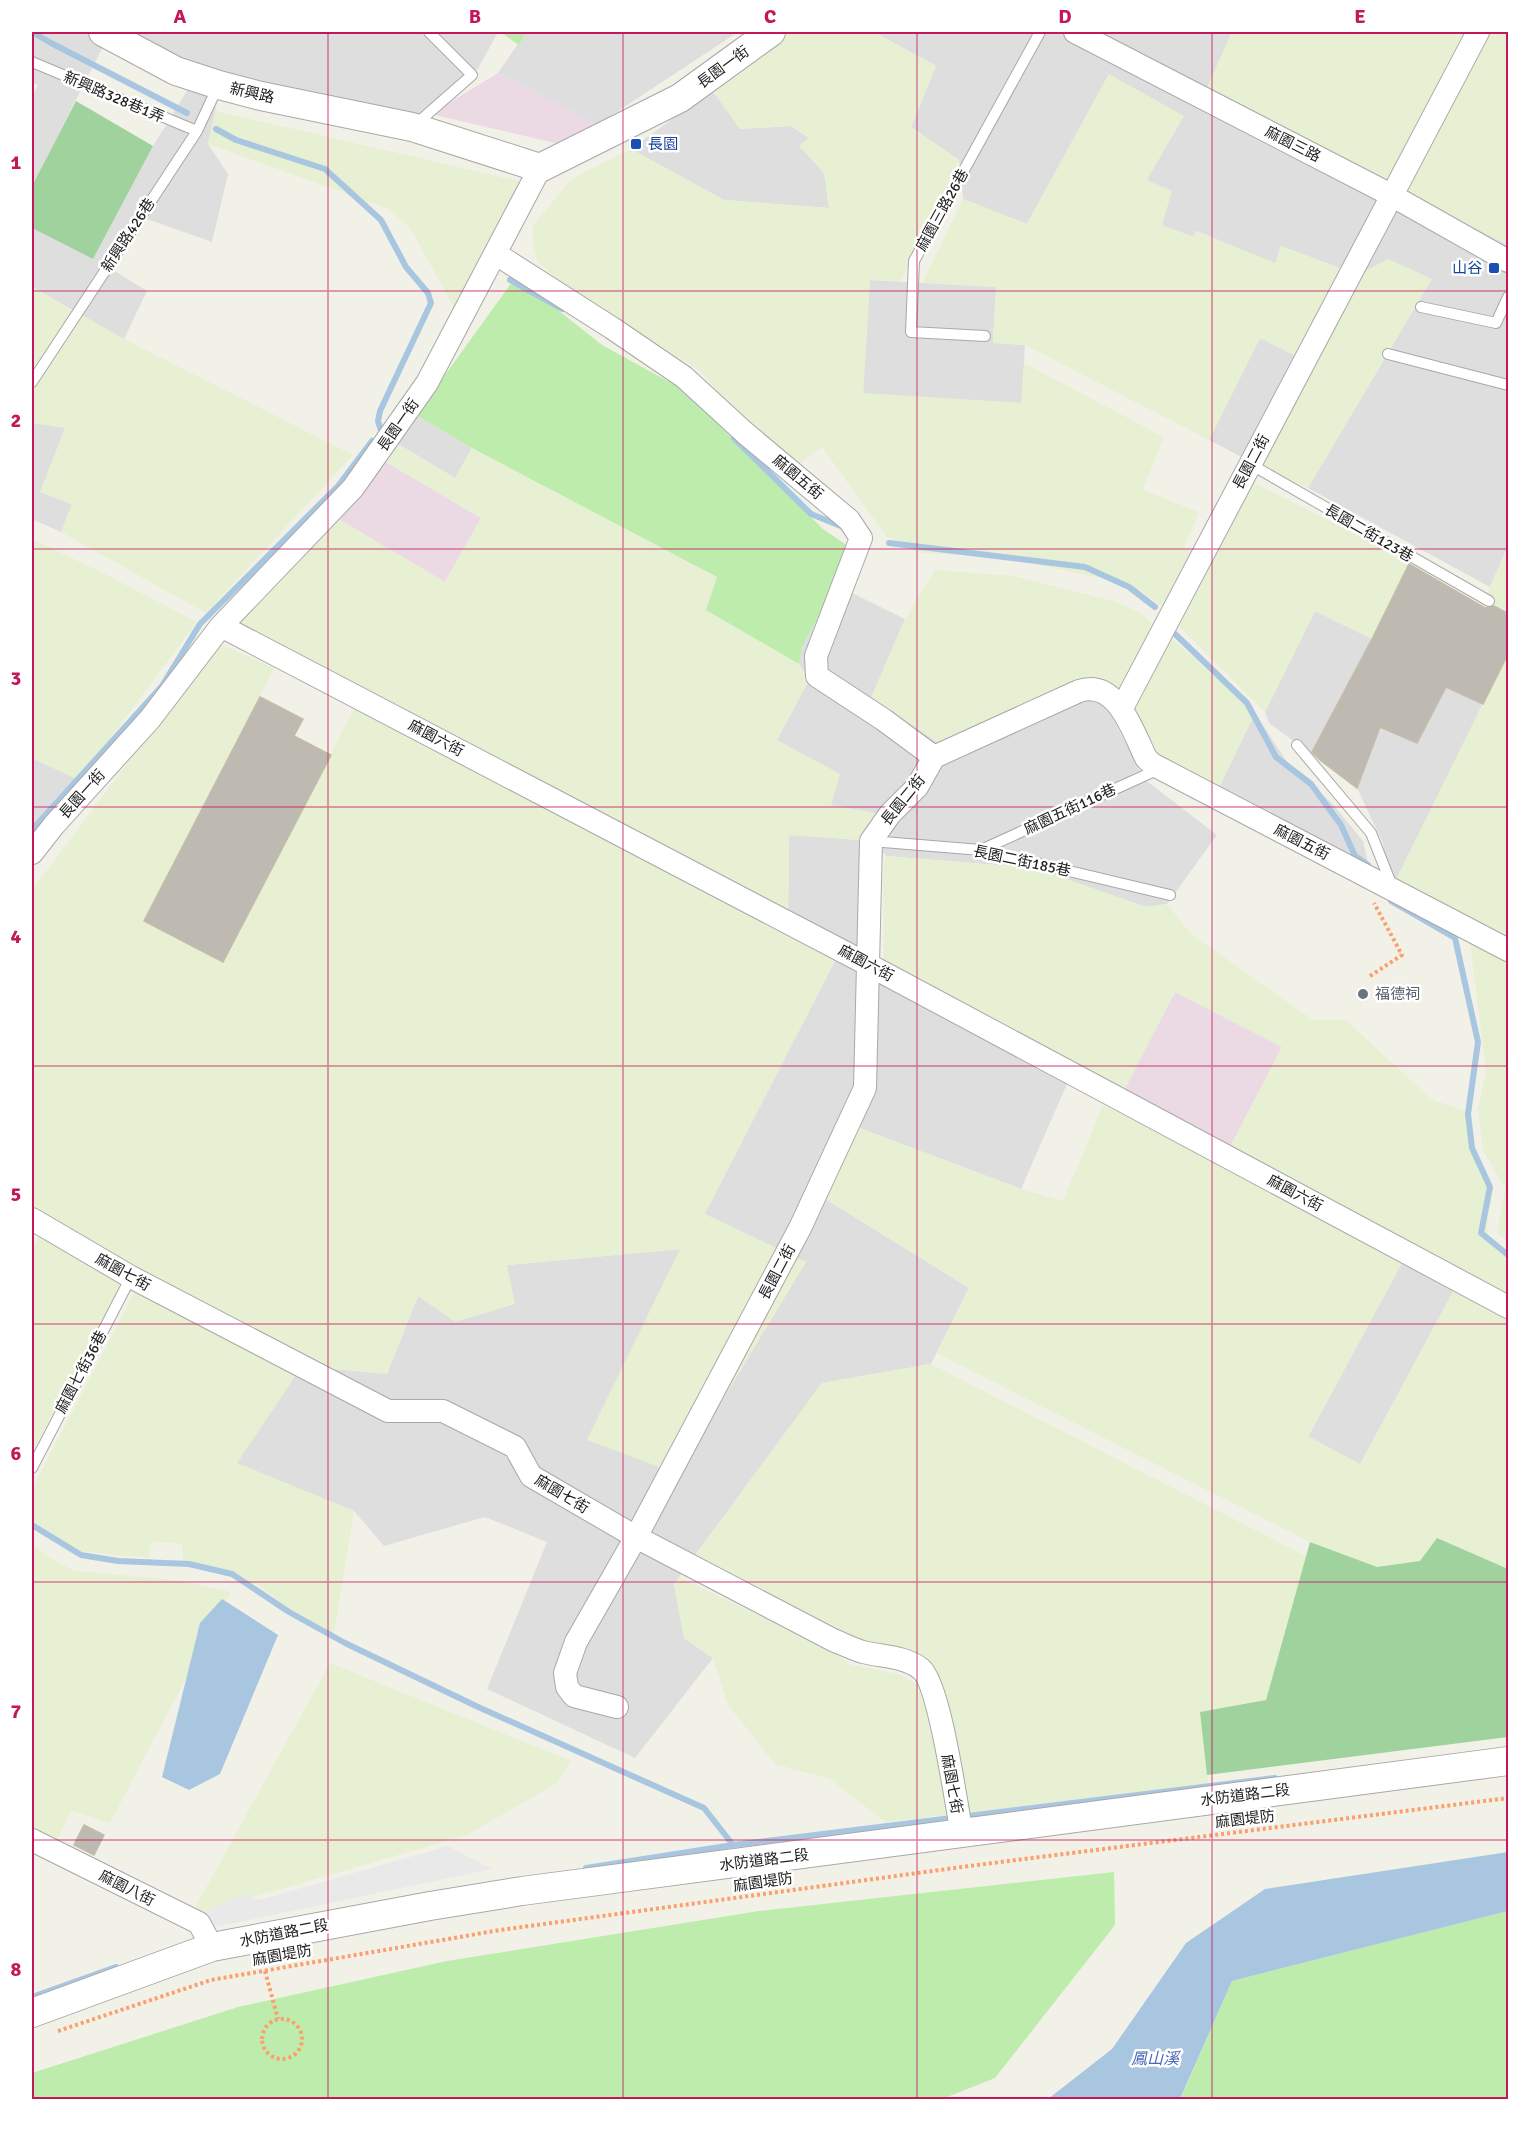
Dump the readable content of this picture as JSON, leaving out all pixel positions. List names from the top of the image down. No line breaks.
{"streets":{"street":["長園一街","新興路","麻園三路","長園二街","麻園五街","麻園六街","麻園七街","水防道路二段","麻園八街"],"lane":["新興路328巷1弄","麻園三路26巷","新興路426巷","長園二街123巷","麻園五街116巷","長園二街185巷","麻園七街36巷"],"path":["麻園堤防"]},"crossings":[["長園一街","新興路"],["長園一街","麻園五街"],["長園一街","麻園六街"],["新興路","新興路426巷"],["新興路328巷1弄","新興路426巷"],["麻園三路","長園二街"],["長園二街","麻園五街"],["長園二街","長園二街123巷"],["長園二街","麻園六街"],["長園二街","長園二街185巷"],["長園二街","麻園七街"],["麻園五街","麻園五街116巷"],["麻園五街116巷","長園二街185巷"],["麻園七街","麻園七街36巷"],["麻園七街","水防道路二段"],["水防道路二段","麻園八街"]],"water":["鳳山溪"],"places":{"transit":["長園","山谷"],"other":["福德祠"]},"grid":{"columns":["A","B","C","D","E"],"rows":["1","2","3","4","5","6","7","8"]}}
